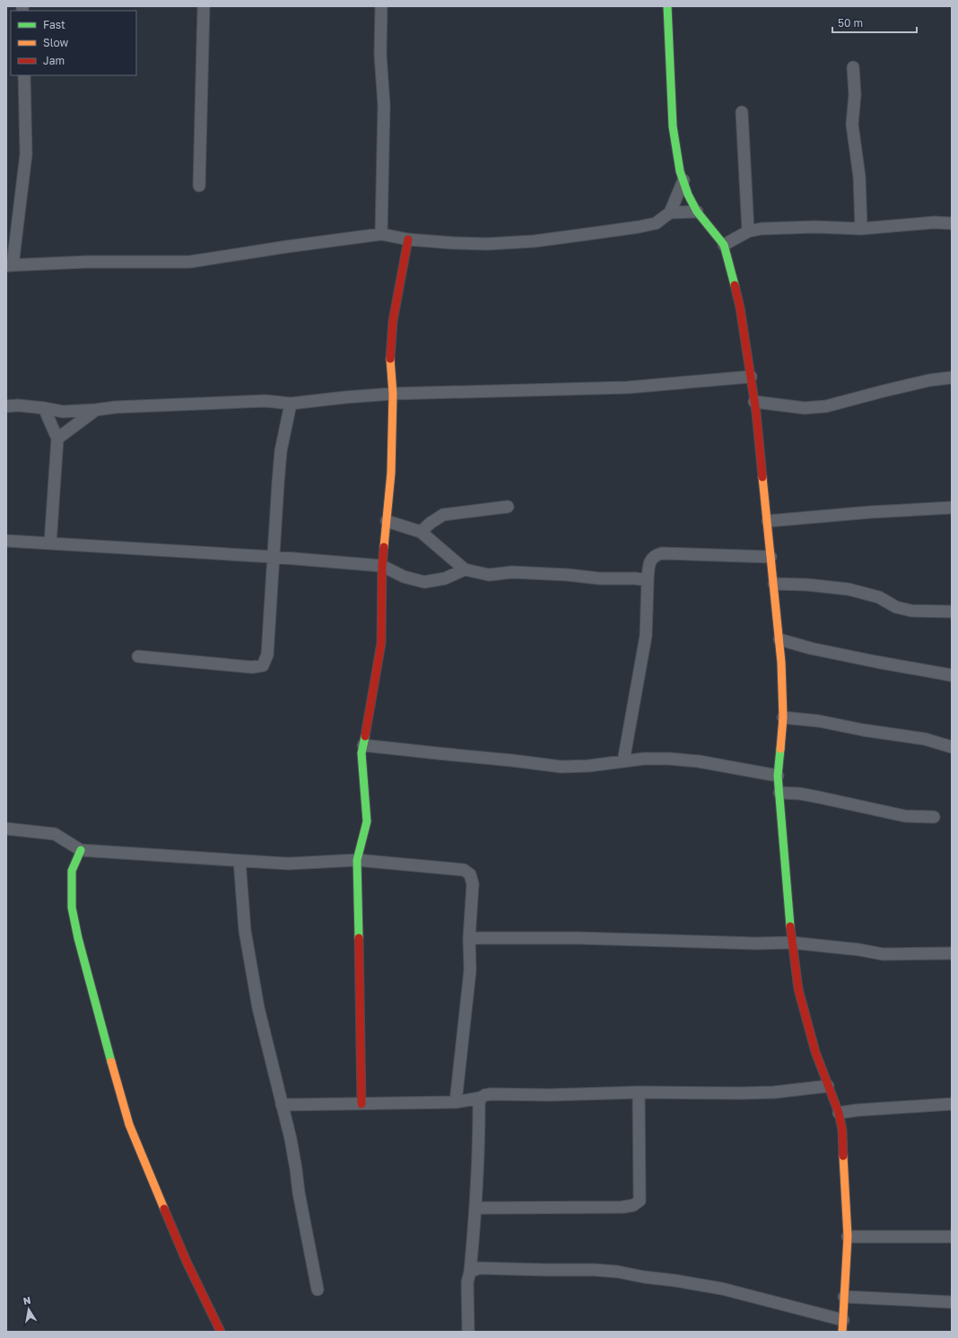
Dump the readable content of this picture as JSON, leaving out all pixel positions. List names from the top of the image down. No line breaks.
{"legend":["Fast","Slow","Jam"],"scale_bar":"50 m","north":"top"}
